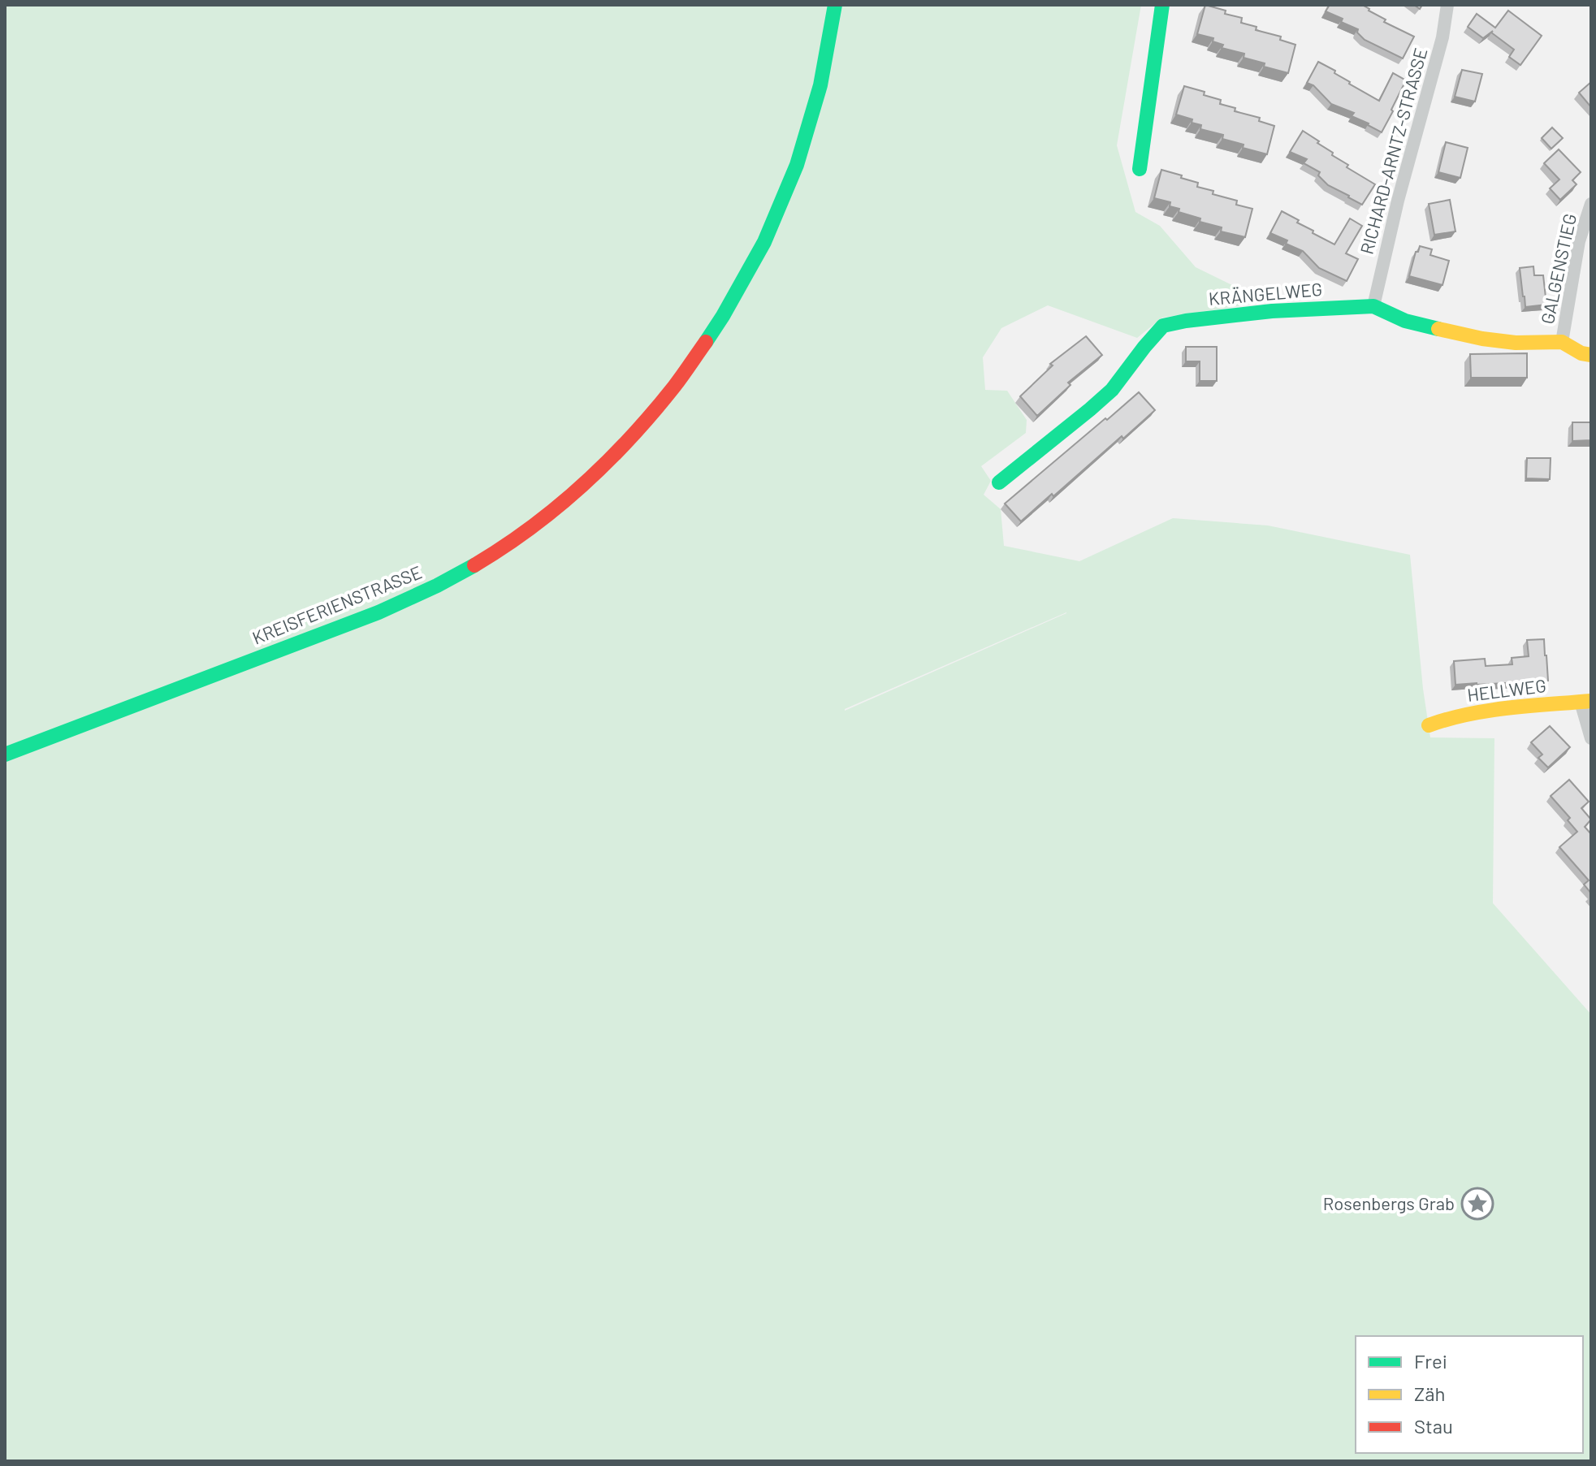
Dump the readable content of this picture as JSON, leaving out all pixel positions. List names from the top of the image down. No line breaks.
{"streets":{"street":["RICHARD-ARNTZ-STRASSE","GALGENSTIEG","KRÄNGELWEG","KREISFERIENSTRASSE","HELLWEG"]},"crossings":[["RICHARD-ARNTZ-STRASSE","KRÄNGELWEG"],["GALGENSTIEG","KRÄNGELWEG"]],"places":{"place":["Rosenbergs Grab"]},"legend":["Frei","Zäh","Stau"]}
